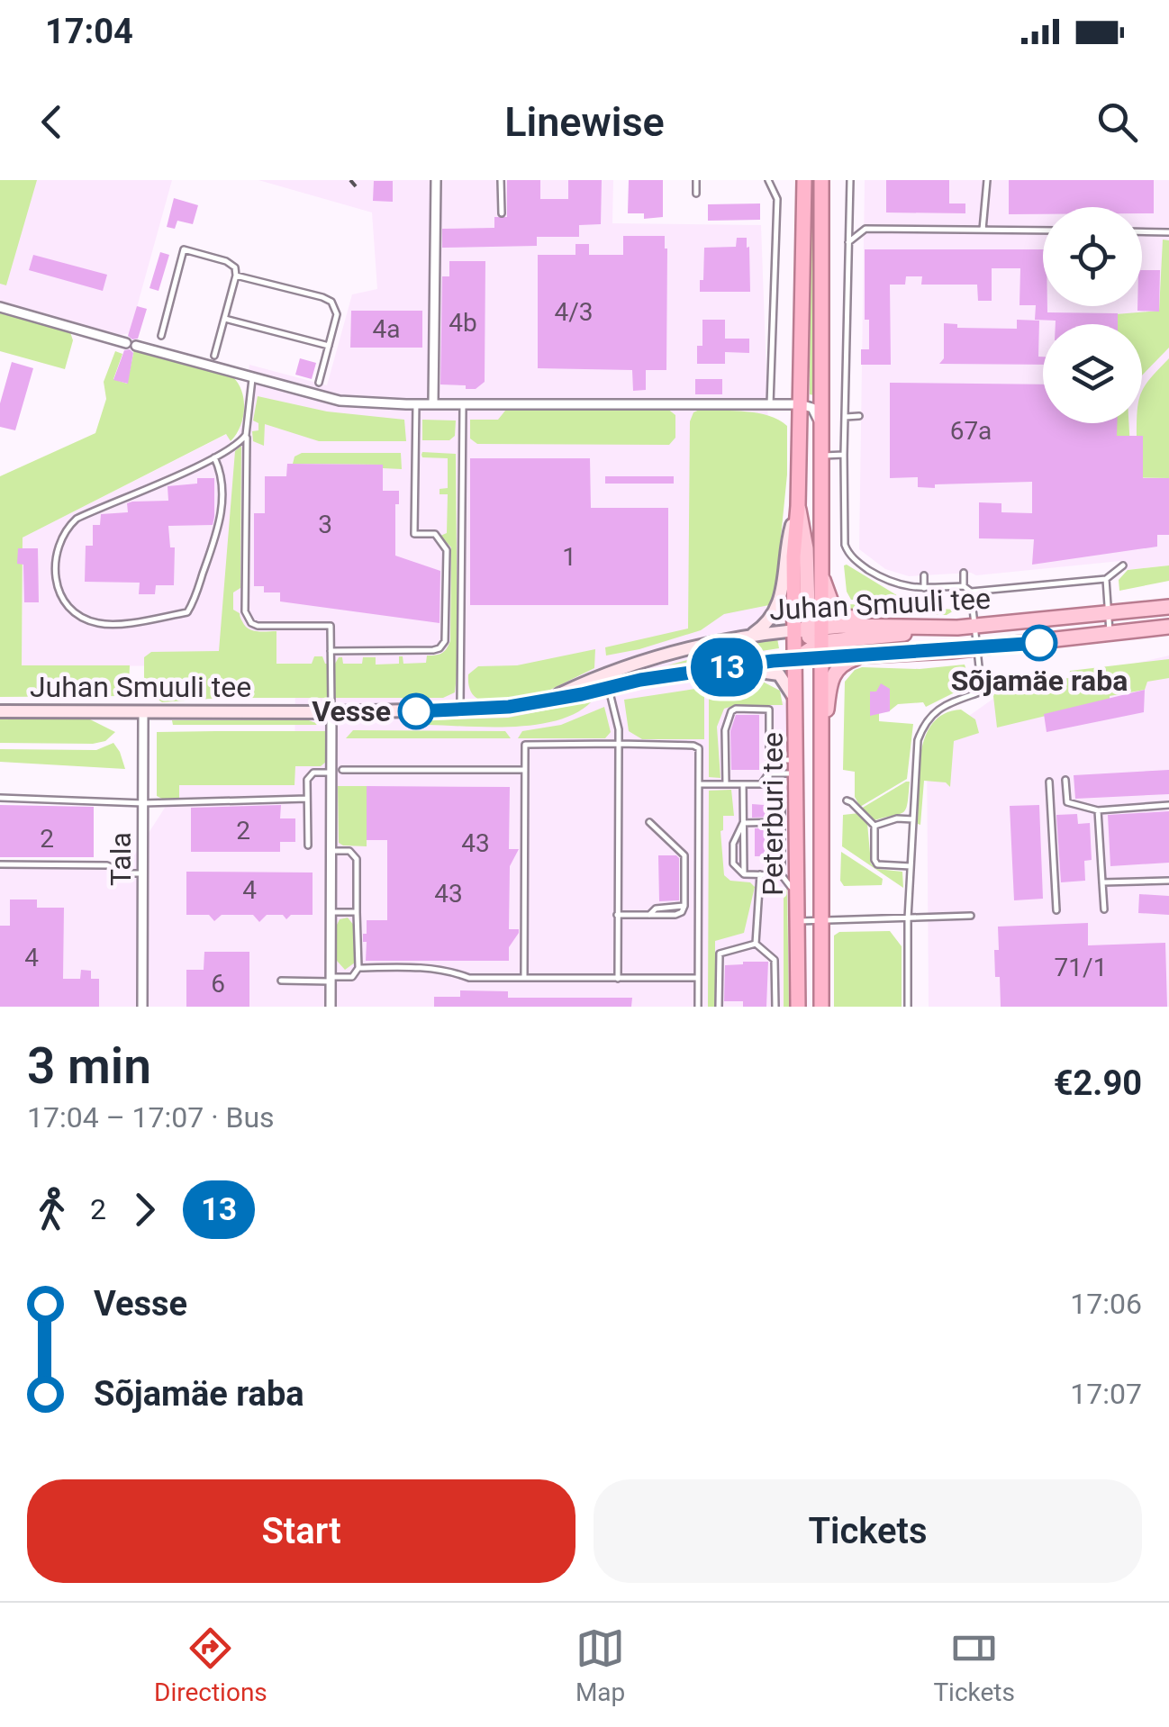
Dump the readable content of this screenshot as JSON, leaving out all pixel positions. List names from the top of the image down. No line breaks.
{"streets":{"highway":["Peterburi tee"],"main road":["Juhan Smuuli tee"],"street":["Tala"]},"crossings":[["Juhan Smuuli tee","Peterburi tee"],["Juhan Smuuli tee","Tala"]],"places":["Sõjamäe raba","Vesse"],"lines":["bus line 13"],"house_numbers":["4/3","4b","4a","67a","3","1","2","2","43","4","43","4","71/1","6"],"page":{"status":"17:04","header":"Linewise","on_map":"13","heading":["3 min","17:04 – 17:07 · Bus","€2.90"],"legs":["2","13"],"list":[{"name":"Vesse","value":"17:06"},{"name":"Sõjamäe raba","value":"17:07"}],"buttons":["Start","Tickets"],"tabs":["Directions","Map","Tickets"]}}
